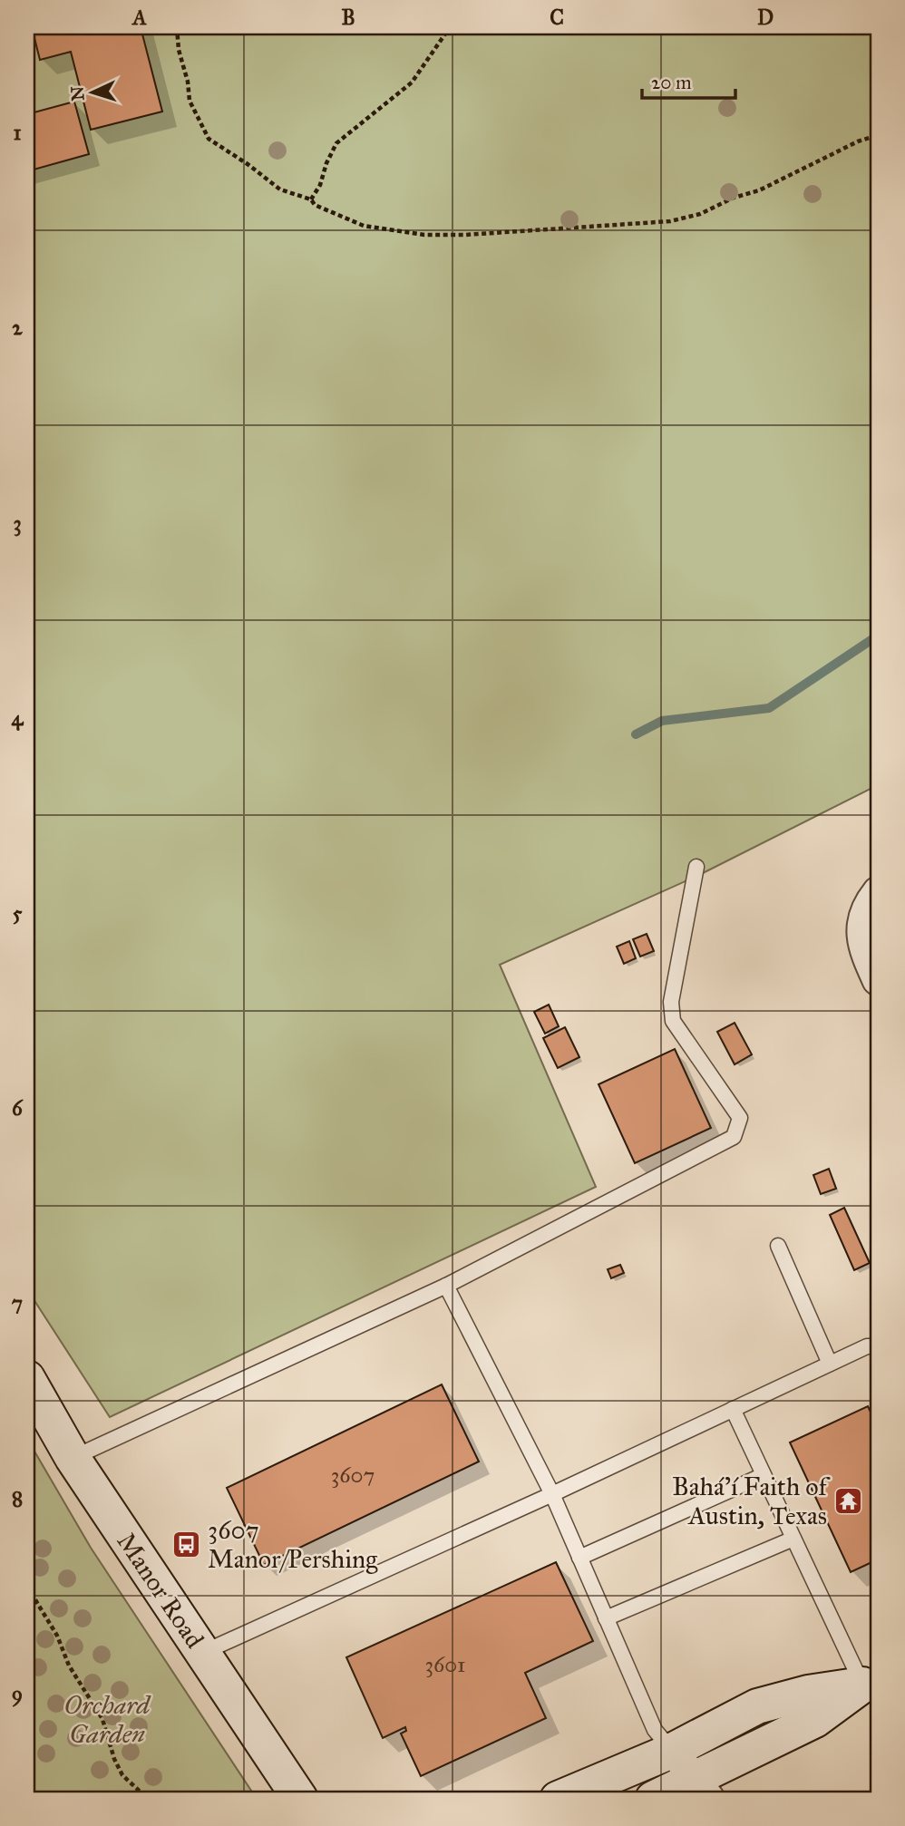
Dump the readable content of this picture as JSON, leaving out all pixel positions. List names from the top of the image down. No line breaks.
{"streets":{"main road":["Manor Road"]},"parks":["Orchard Garden"],"places":{"temple":["Bahá'í Faith of Austin, Texas"],"bus stop":["3607 Manor/Pershing"]},"house_numbers":["3607","3601"],"scale_bar":"20 m","north":"left","grid":{"columns":["A","B","C","D"],"rows":["1","2","3","4","5","6","7","8","9"]}}
